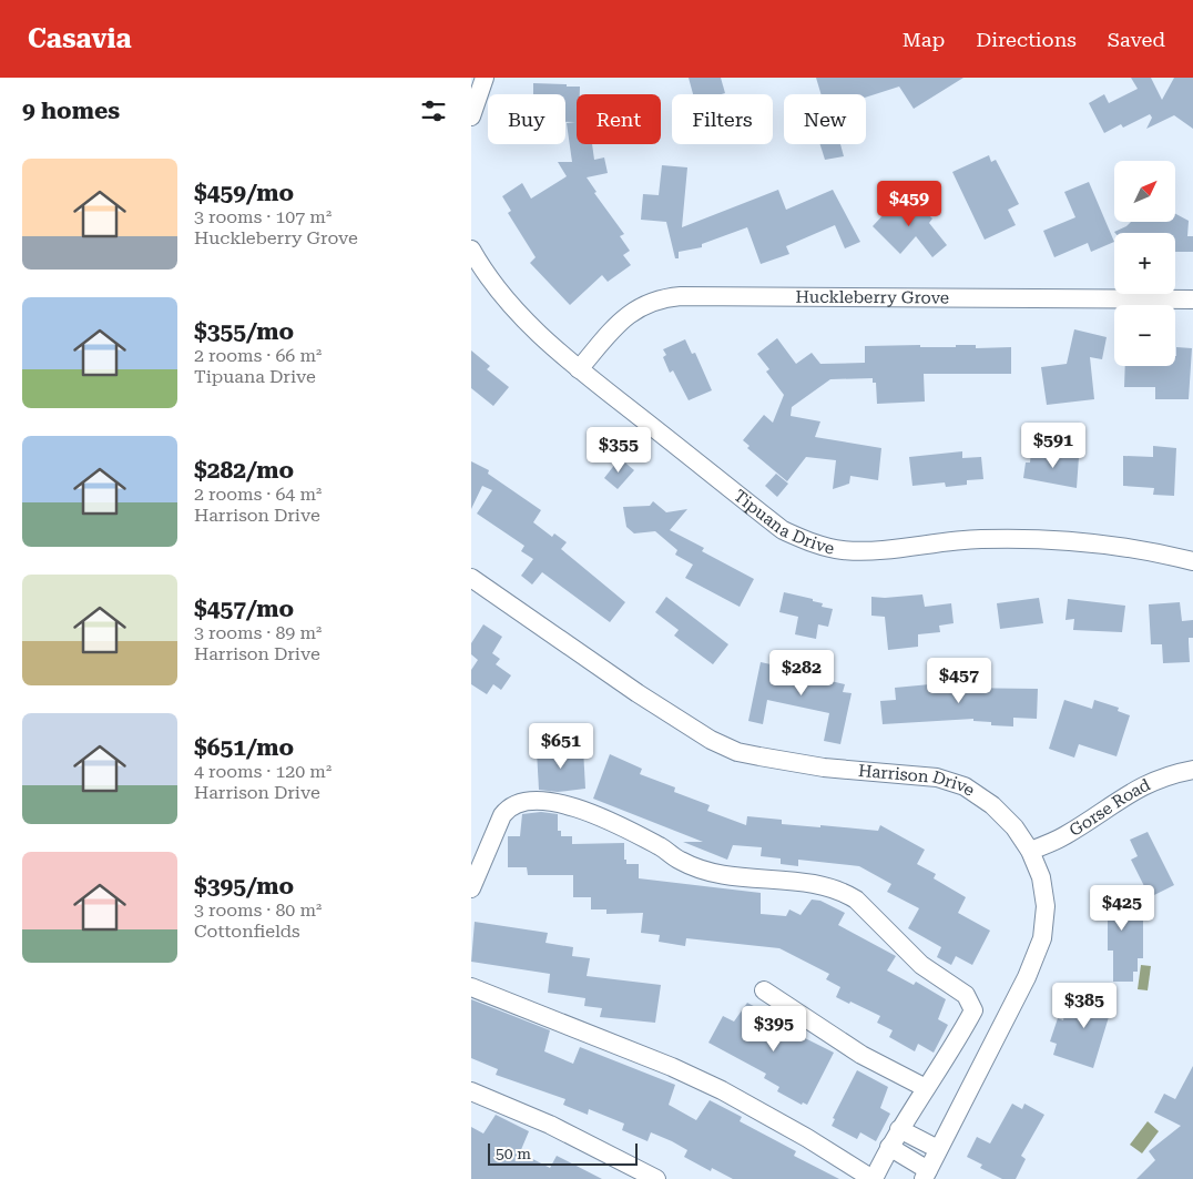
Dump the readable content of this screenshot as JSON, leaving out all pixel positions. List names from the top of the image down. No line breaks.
{"streets":{"street":["Huckleberry Grove","Tipuana Drive","Harrison Drive","Gorse Road"]},"crossings":[["Huckleberry Grove","Tipuana Drive"],["Harrison Drive","Gorse Road"]],"scale_bar":"50 m","north":"top right","page":{"header":"Casavia","nav":["Map","Directions","Saved"],"heading":"9 homes","chip":["Buy","Rent","Filters","New"],"list":[{"name":"$459/mo","note":"3 rooms · 107 m² · Huckleberry Grove"},{"name":"$355/mo","note":"2 rooms · 66 m² · Tipuana Drive"},{"name":"$282/mo","note":"2 rooms · 64 m² · Harrison Drive"},{"name":"$457/mo","note":"3 rooms · 89 m² · Harrison Drive"},{"name":"$651/mo","note":"4 rooms · 120 m² · Harrison Drive"},{"name":"$395/mo","note":"3 rooms · 80 m² · Cottonfields"}],"map_buttons":["+","−"],"price":["$459","$591","$355","$282","$457","$651","$425","$385","$395"],"scale":"50 m"}}
